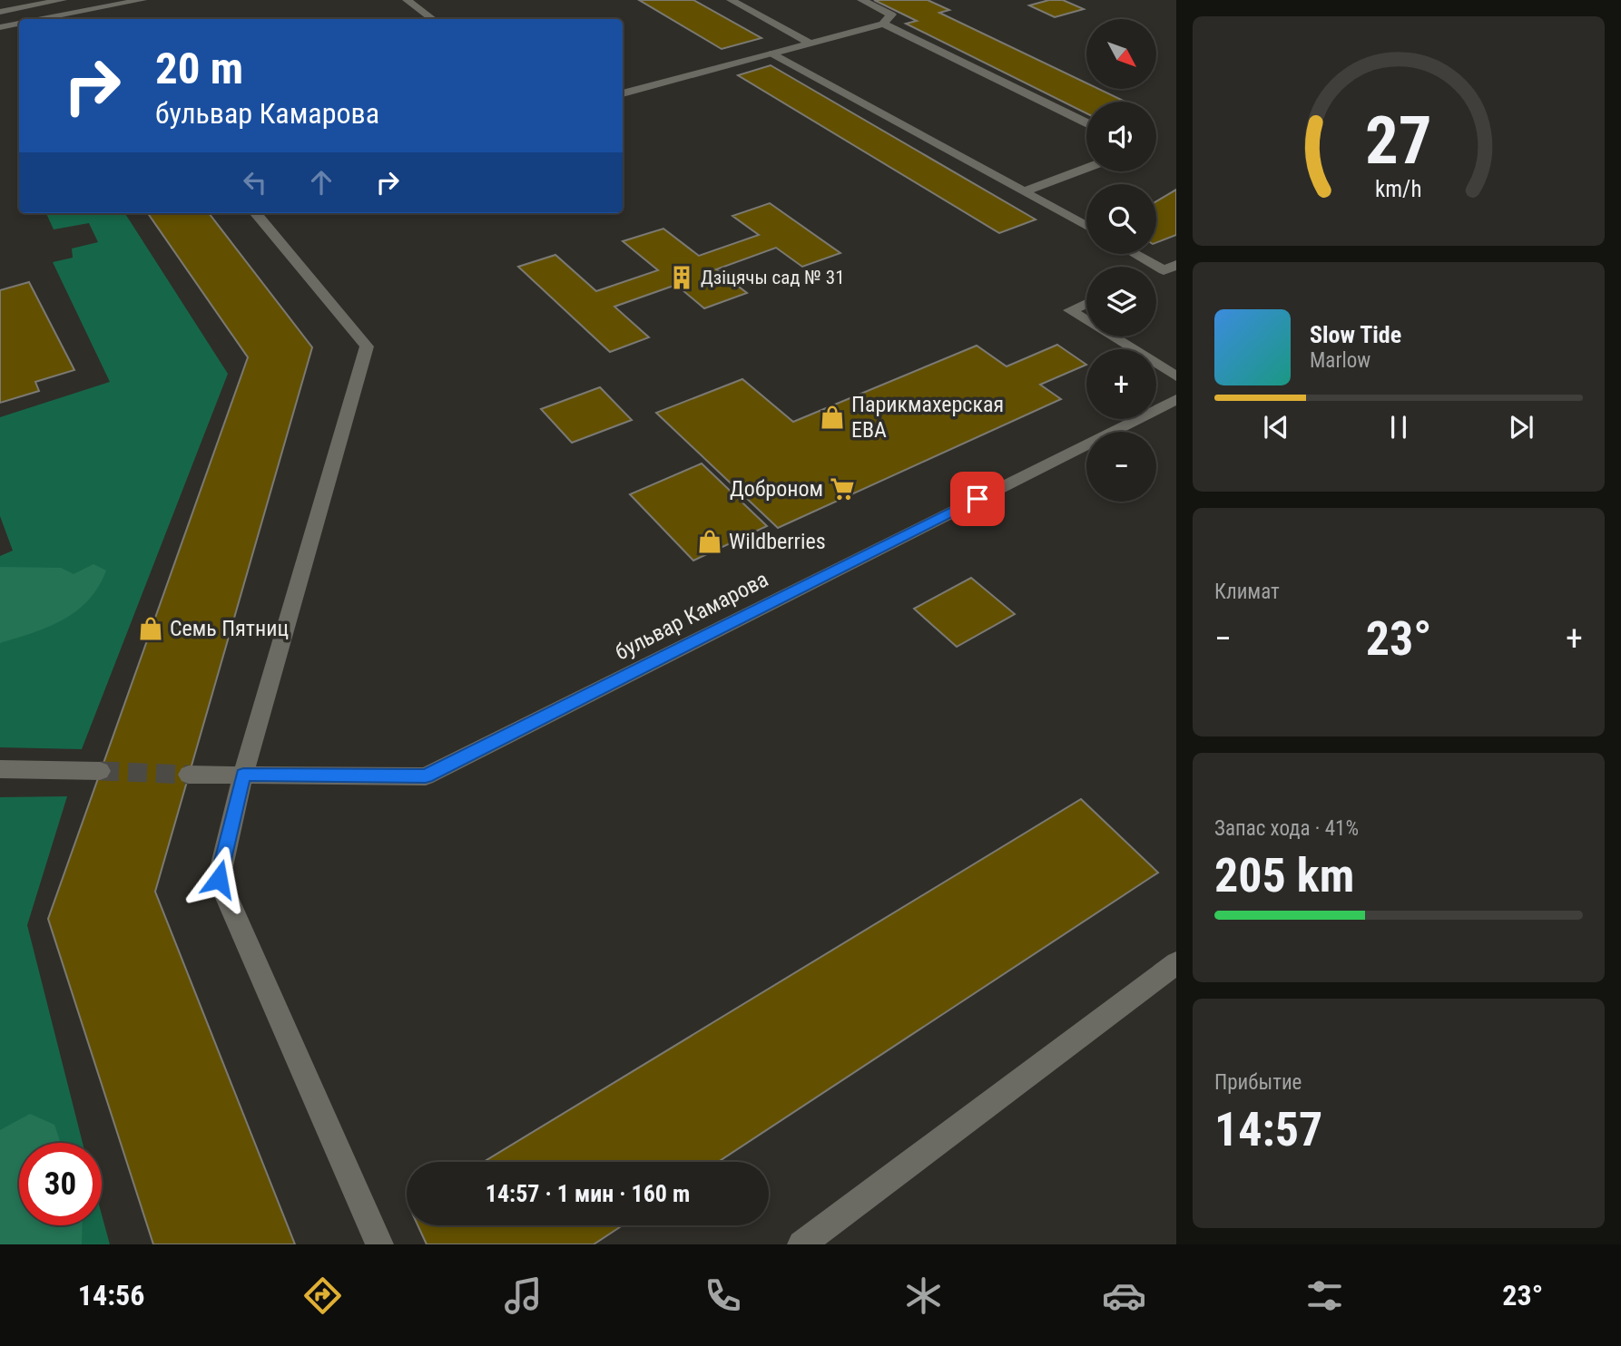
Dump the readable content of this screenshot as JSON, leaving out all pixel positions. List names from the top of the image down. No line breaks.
{"streets":{"street":["бульвар Камарова"]},"places":{"building":["Дзіцячы сад № 31"],"shop":["Парикмахерская ЕВА","Wildberries","Семь Пятниц"],"supermarket":["Доброном"]},"north":"bottom right","page":{"map_buttons":["+","−"],"turn":["20 m","бульвар Камарова"],"song":["Slow Tide","Marlow"],"tile":["Климат",["Запас хода · 41%","205 km"],["Прибытие","14:57"]],"heat":["−","23°","+"],"limit":"30","trip":"14:57 · 1 мин · 160 m","tabs":["14:56","23°"],"gauge":["27","km/h"]}}
